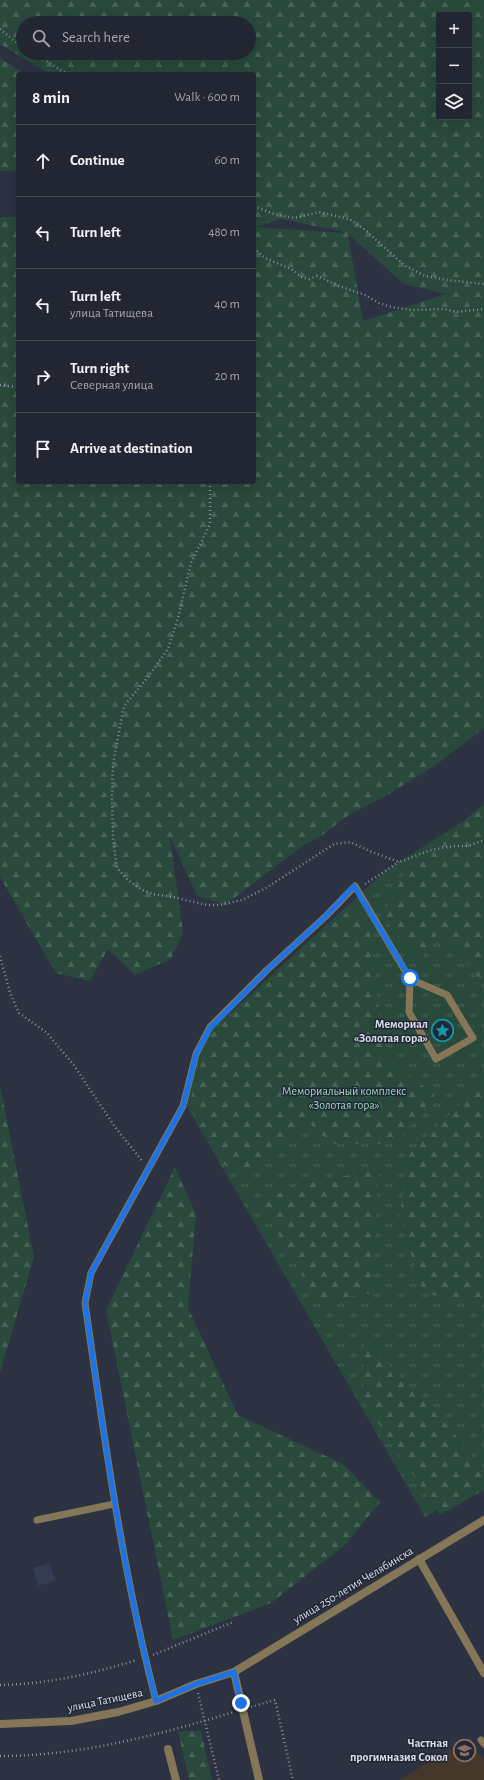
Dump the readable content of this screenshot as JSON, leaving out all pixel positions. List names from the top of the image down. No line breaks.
{"streets":{"street":["улица 250-летия Челябинска","улица Татищева"]},"crossings":[["улица 250-летия Челябинска","улица Татищева"]],"parks":["Мемориальный комплекс «Золотая гора»"],"places":{"place":["Мемориал «Золотая гора»"],"school or university":["Частная прогимназия Сокол"]},"page":{"map_buttons":["+","−"],"search":"Search here","heading":["8 min","Walk · 600 m"],"list":[["Continue","60 m"],["Turn left","480 m"],["Turn left","улица Татищева","40 m"],["Turn right","Северная улица","20 m"],"Arrive at destination"]}}
